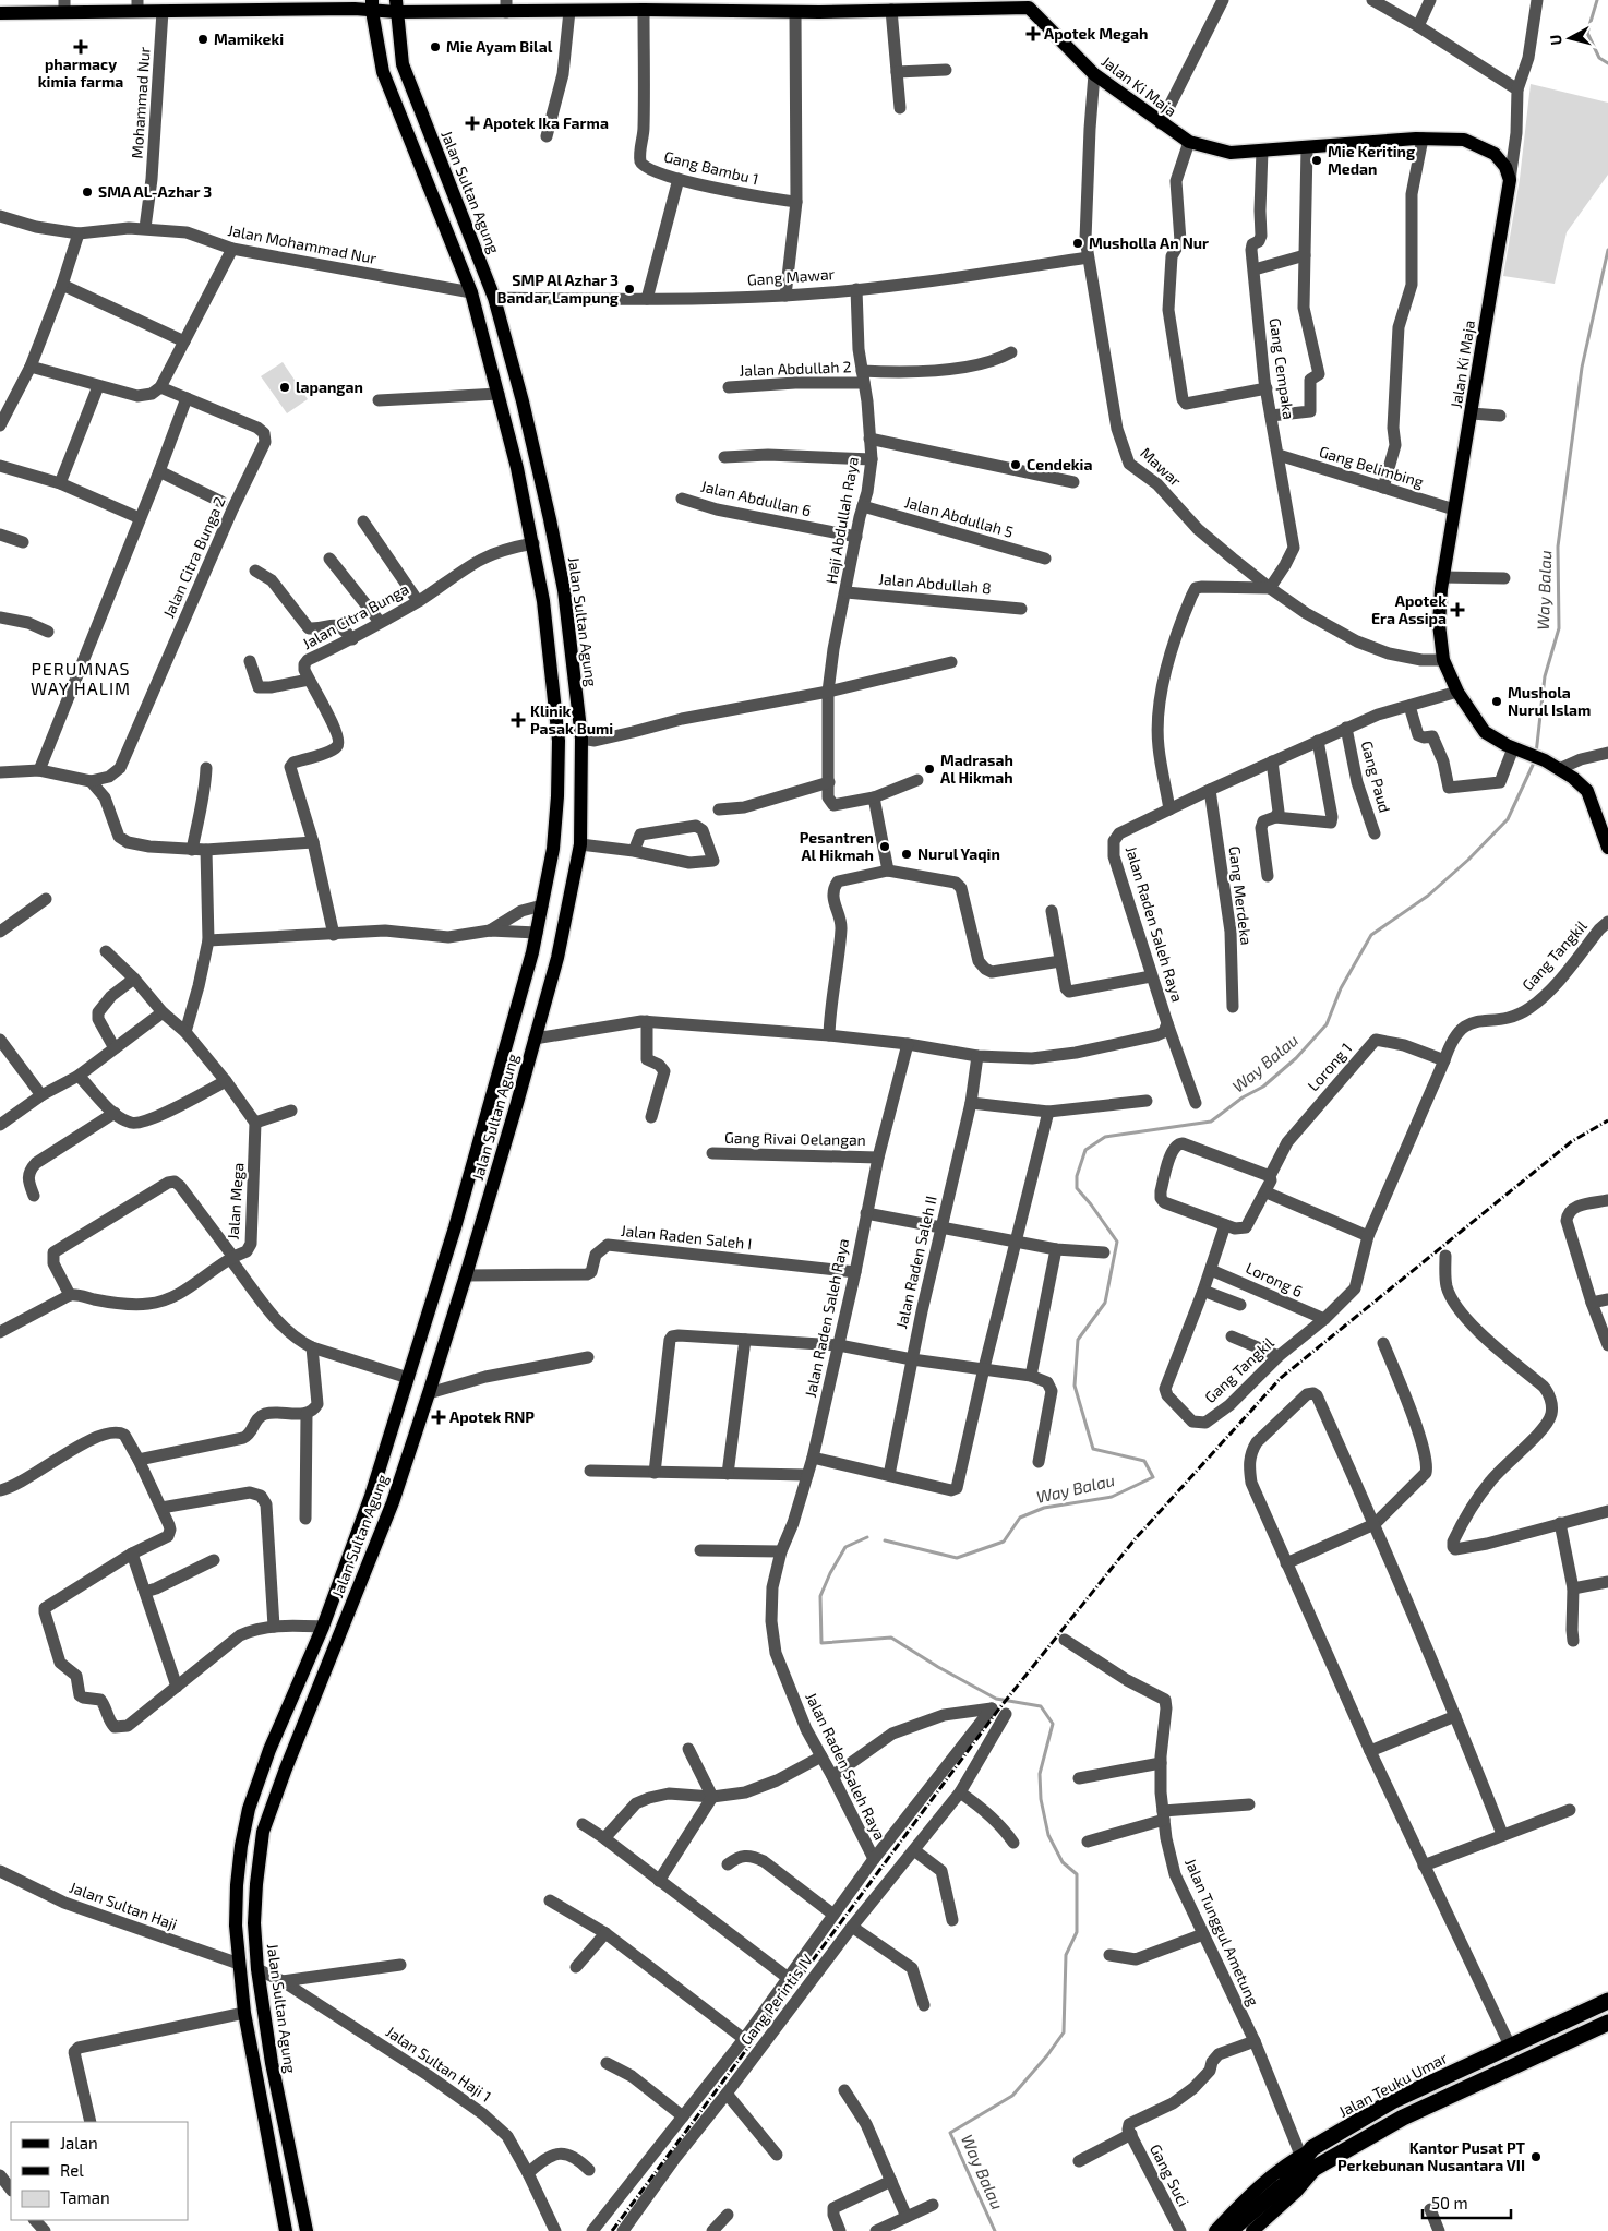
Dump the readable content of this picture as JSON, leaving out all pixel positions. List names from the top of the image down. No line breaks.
{"streets":{"highway":["Jalan Teuku Umar"],"main road":["Jalan Ki Maja","Jalan Sultan Agung"],"street":["Mohammad Nur","Gang Bambu 1","Jalan Mohammad Nur","Gang Mawar","Jalan Abdullah 2","Gang Cempaka","Mawar","Gang Belimbing","Jalan Abdullan 6","Jalan Abdullah 5","Haji Abdullah Raya","Jalan Citra Bunga 2","Jalan Abdullah 8","Jalan Citra Bunga","Gang Paud","Gang Merdeka","Jalan Raden Saleh Raya","Gang Tangkil","Lorong 1","Gang Rivai Oelangan","Jalan Mega","Jalan Raden Saleh I","Jalan Raden Saleh II","Lorong 6","Jalan Sultan Haji","Jalan Tunggul Ametung","Gang Perintis IV","Jalan Sultan Haji 1","Gang Suci"]},"crossings":[["Jalan Ki Maja","Mohammad Nur"],["Jalan Ki Maja","Gang Bambu 1"],["Jalan Ki Maja","Jalan Sultan Agung"],["Jalan Ki Maja","Gang Cempaka"],["Jalan Ki Maja","Mawar"],["Jalan Ki Maja","Gang Belimbing"],["Jalan Ki Maja","Jalan Raden Saleh Raya"],["Mohammad Nur","Jalan Mohammad Nur"],["Jalan Sultan Agung","Jalan Mohammad Nur"],["Jalan Sultan Agung","Gang Mawar"],["Jalan Sultan Agung","Jalan Citra Bunga"],["Jalan Sultan Agung","Jalan Raden Saleh Raya"],["Jalan Sultan Agung","Jalan Raden Saleh I"],["Jalan Sultan Agung","Jalan Sultan Haji"],["Jalan Sultan Agung","Jalan Sultan Haji 1"],["Gang Mawar","Mawar"],["Gang Mawar","Haji Abdullah Raya"],["Jalan Abdullah 2","Haji Abdullah Raya"],["Gang Cempaka","Mawar"],["Gang Cempaka","Gang Belimbing"],["Jalan Abdullan 6","Haji Abdullah Raya"],["Jalan Abdullah 5","Haji Abdullah Raya"],["Haji Abdullah Raya","Jalan Abdullah 8"],["Gang Paud","Jalan Raden Saleh Raya"],["Gang Merdeka","Jalan Raden Saleh Raya"],["Jalan Raden Saleh Raya","Gang Rivai Oelangan"],["Jalan Raden Saleh Raya","Jalan Raden Saleh I"],["Jalan Raden Saleh Raya","Jalan Raden Saleh II"],["Gang Tangkil","Lorong 1"],["Gang Tangkil","Lorong 6"],["Jalan Tunggul Ametung","Jalan Teuku Umar"]],"districts":["PERUMNAS WAY HALIM"],"water":["Way Balau"],"places":{"health":["Apotek Megah","pharmacy kimia farma","Apotek Ika Farma","Apotek Era Assipa","Klinik Pasak Bumi","Apotek RNP"],"other":["Mamikeki","Mie Ayam Bilal","Mie Keriting Medan","SMA AL-Azhar 3","Musholla An Nur","SMP Al Azhar 3 Bandar Lampung","lapangan","Cendekia","Mushola Nurul Islam","Madrasah Al Hikmah","Pesantren Al Hikmah","Nurul Yaqin","Kantor Pusat PT Perkebunan Nusantara VII"]},"legend":["Jalan","Rel","Taman"],"scale_bar":"50 m","north":"left"}
